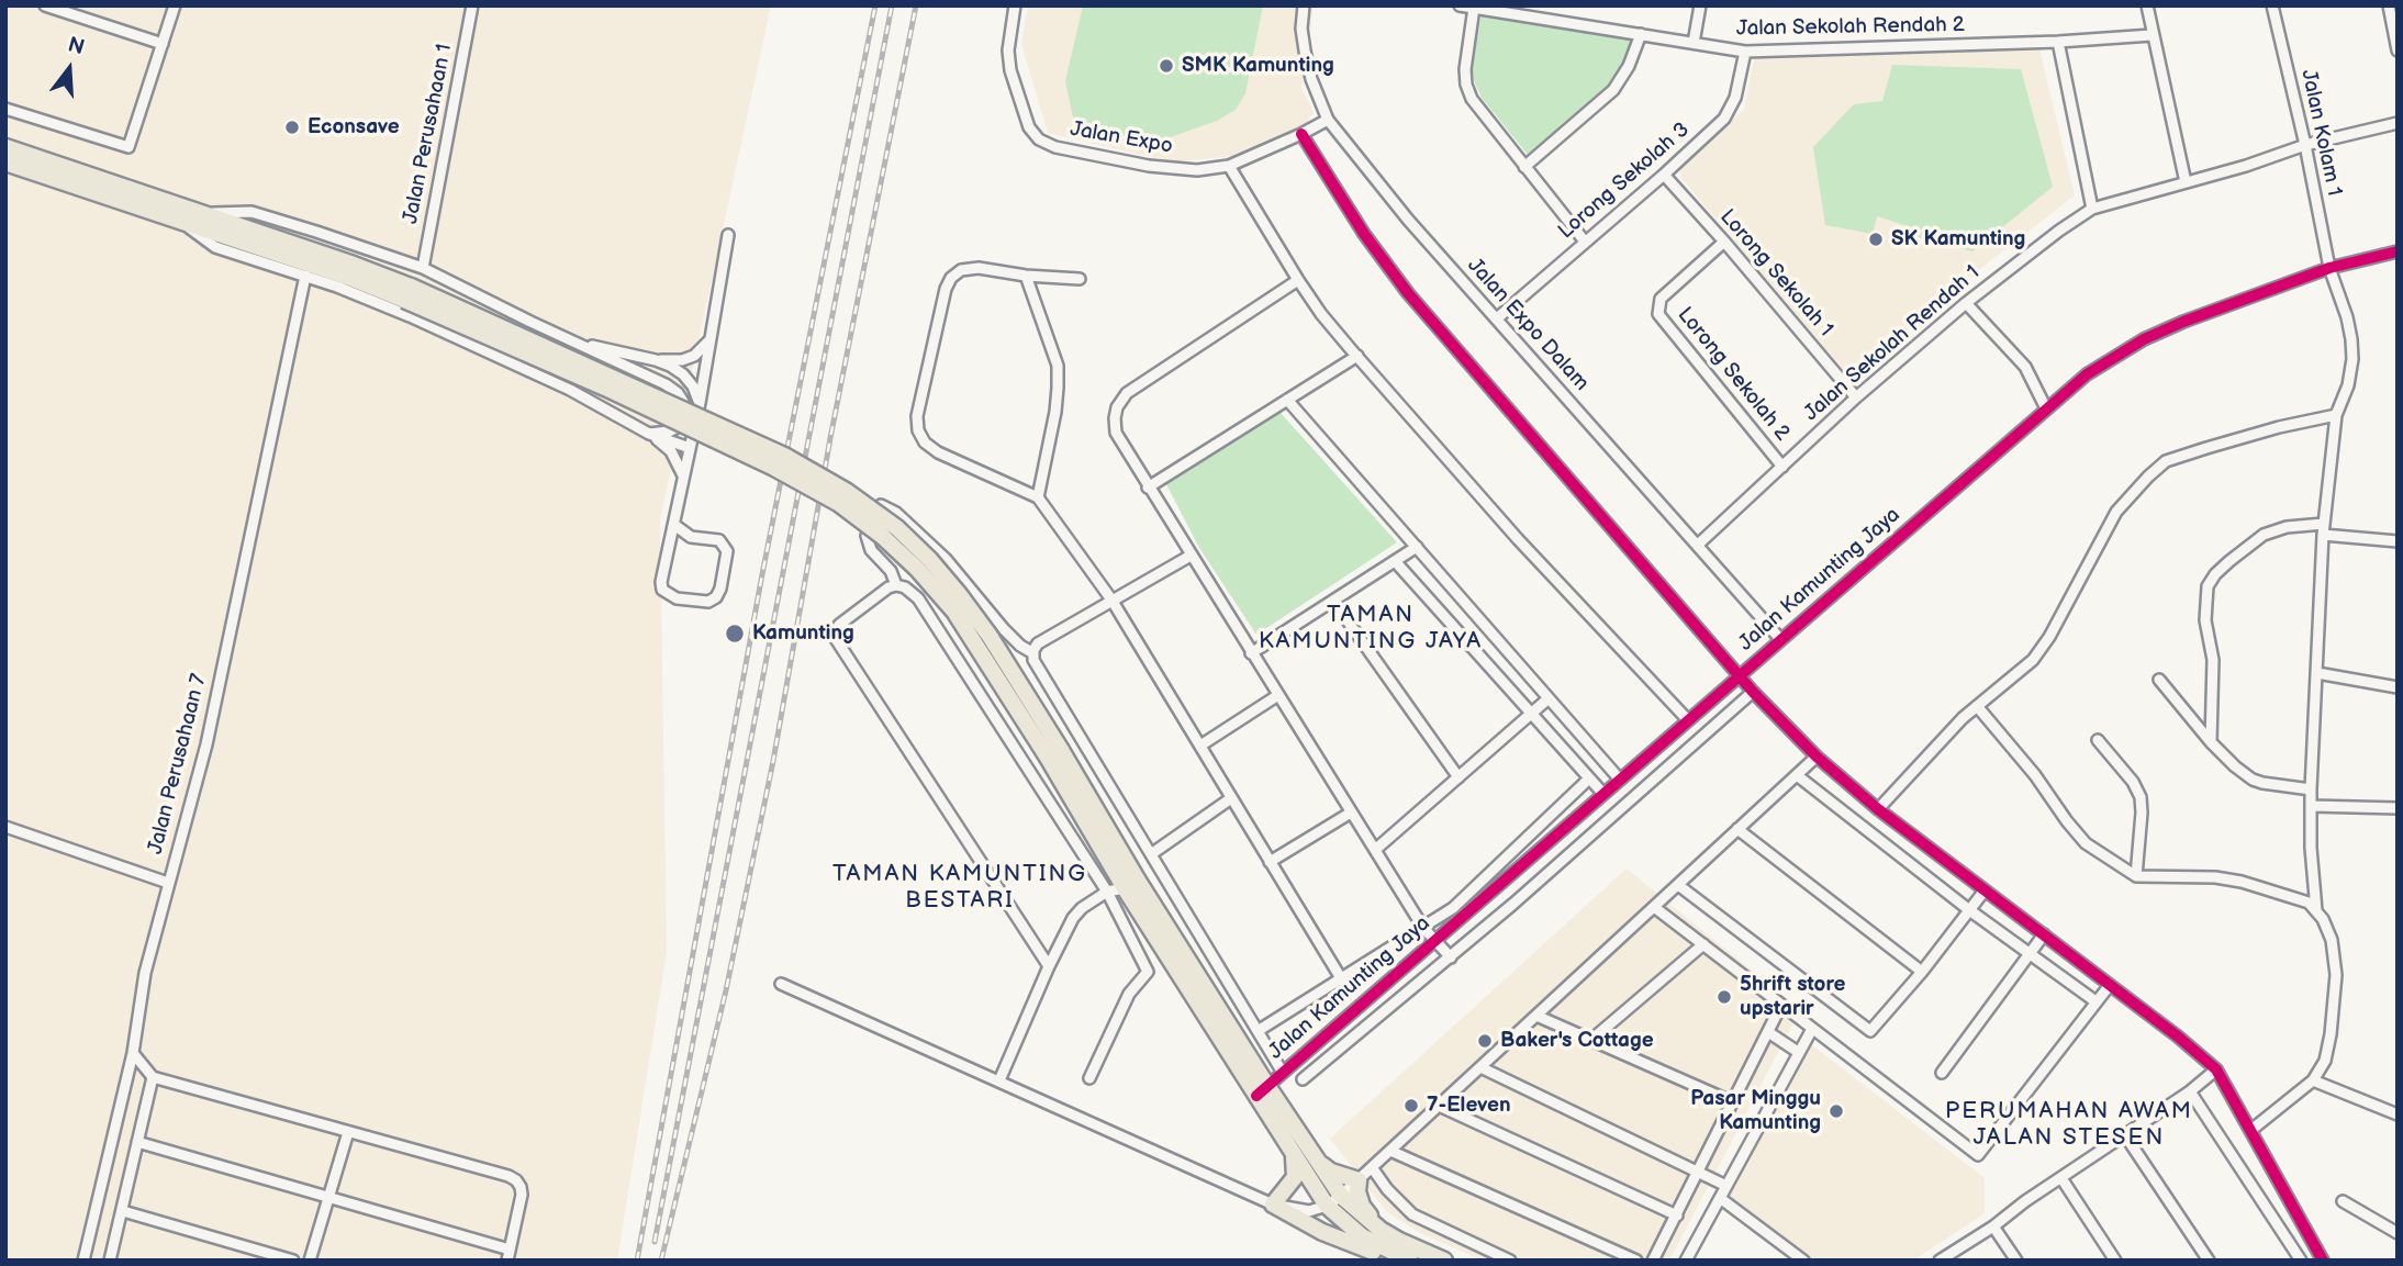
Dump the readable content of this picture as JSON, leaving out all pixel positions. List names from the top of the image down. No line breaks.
{"streets":{"street":["Jalan Sekolah Rendah 2","Jalan Kolam 1","Jalan Perusahaan 1","Jalan Expo","Lorong Sekolah 3","Lorong Sekolah 1","Jalan Expo Dalam","Jalan Sekolah Rendah 1","Lorong Sekolah 2","Jalan Kamunting Jaya","Jalan Perusahaan 7"]},"crossings":[["Jalan Sekolah Rendah 2","Lorong Sekolah 3"],["Jalan Kolam 1","Jalan Sekolah Rendah 1"],["Jalan Kolam 1","Jalan Kamunting Jaya"],["Jalan Expo","Jalan Expo Dalam"],["Lorong Sekolah 3","Lorong Sekolah 1"],["Lorong Sekolah 3","Jalan Expo Dalam"],["Lorong Sekolah 1","Jalan Sekolah Rendah 1"],["Lorong Sekolah 1","Lorong Sekolah 2"],["Jalan Expo Dalam","Jalan Sekolah Rendah 1"],["Jalan Expo Dalam","Jalan Kamunting Jaya"],["Jalan Sekolah Rendah 1","Lorong Sekolah 2"]],"districts":["TAMAN KAMUNTING JAYA","TAMAN KAMUNTING BESTARI","PERUMAHAN AWAM JALAN STESEN"],"places":["SMK Kamunting","Econsave","SK Kamunting","Kamunting","5hrift store upstarir","Baker's Cottage","7-Eleven","Pasar Minggu Kamunting"],"north":"top"}
